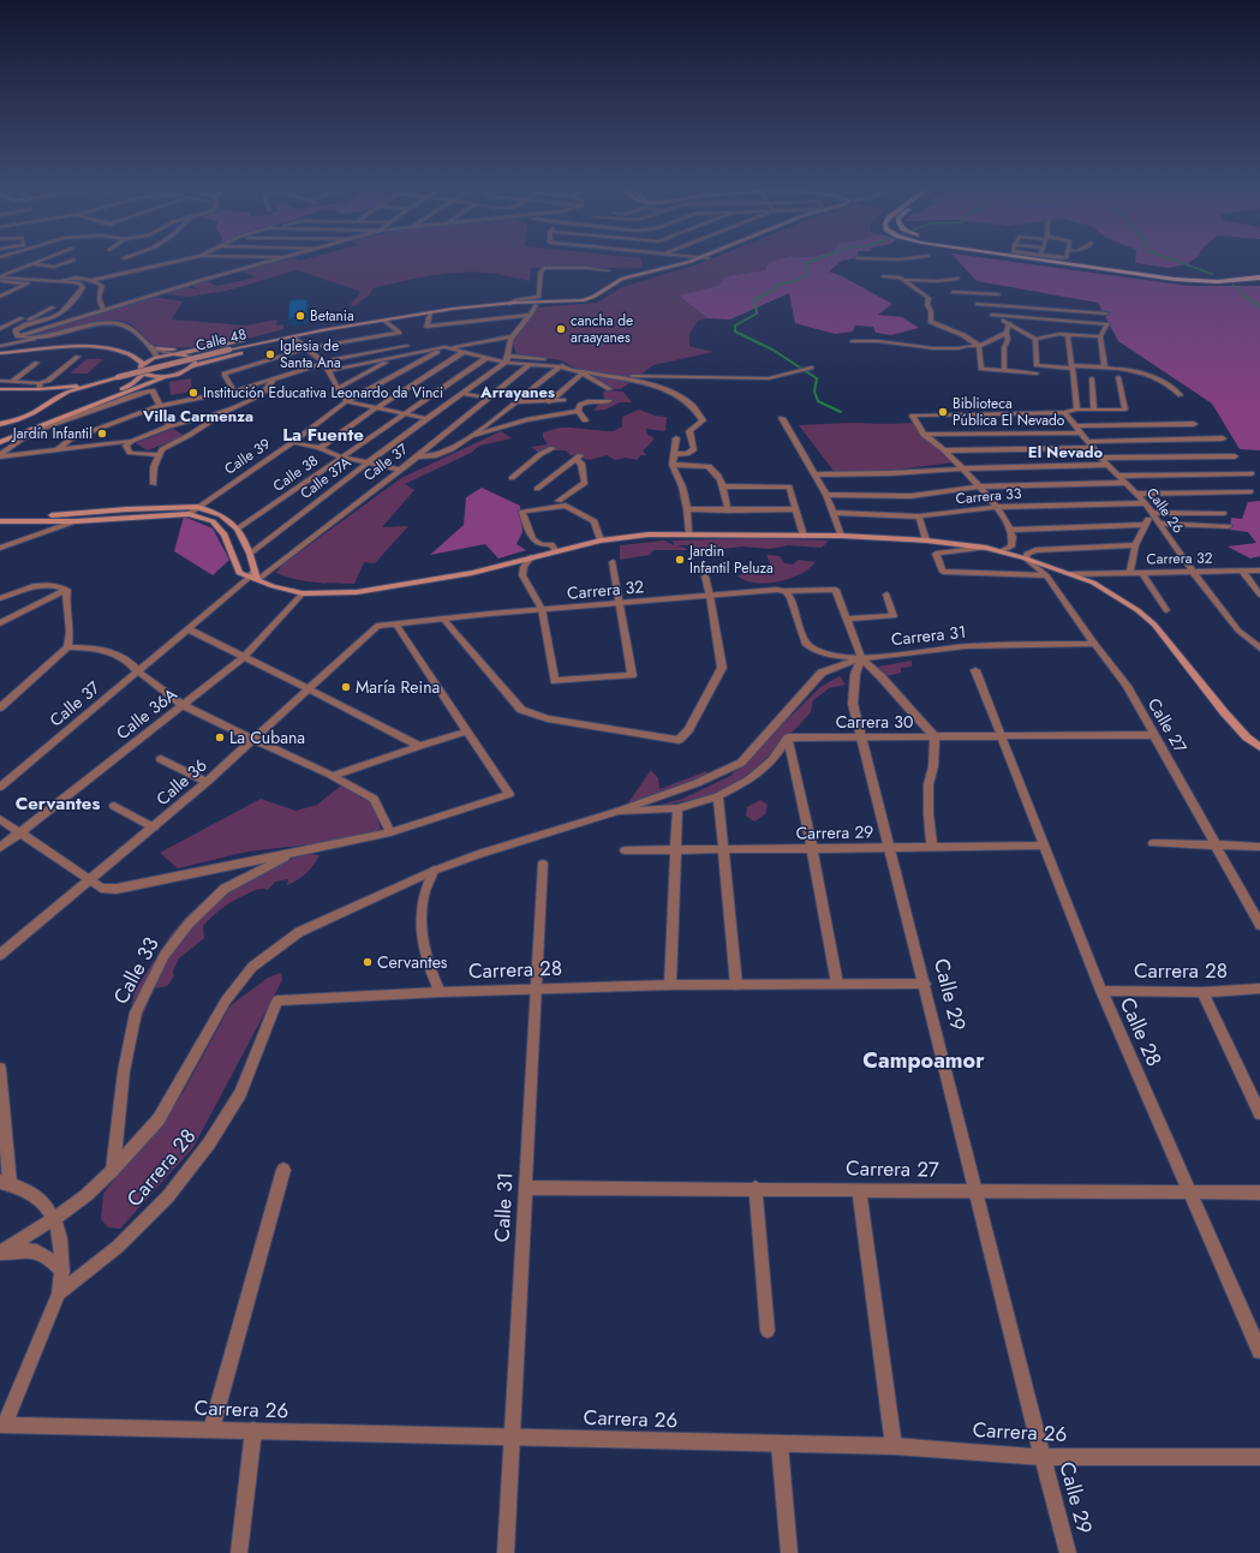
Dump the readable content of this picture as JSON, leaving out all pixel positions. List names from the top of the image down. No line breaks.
{"streets":{"main road":["Calle 48"],"street":["Calle 39","Calle 37","Calle 38","Calle 37A","Carrera 33","Calle 26","Carrera 32","Carrera 31","Calle 36A","Carrera 30","Calle 27","Calle 36","Carrera 29","Carrera 28","Calle 33","Calle 29","Calle 28","Carrera 27","Calle 31","Carrera 26"]},"crossings":[["Carrera 33","Calle 26"],["Calle 26","Carrera 32"],["Carrera 32","Calle 36"],["Carrera 31","Calle 27"],["Carrera 31","Calle 29"],["Carrera 30","Calle 27"],["Carrera 30","Calle 29"],["Carrera 30","Calle 28"],["Carrera 29","Calle 29"],["Carrera 29","Calle 28"],["Carrera 28","Calle 29"],["Carrera 28","Calle 28"],["Carrera 28","Calle 31"],["Calle 29","Carrera 27"],["Calle 29","Carrera 26"],["Calle 28","Carrera 27"],["Carrera 27","Calle 31"],["Calle 31","Carrera 26"]],"districts":["Arrayanes","Villa Carmenza","La Fuente","El Nevado","Cervantes","Campoamor"],"places":["Betania","cancha de araayanes","Iglesia de Santa Ana","Institución Educativa Leonardo da Vinci","Biblioteca Pública El Nevado","Jardín Infantil","Jardin Infantil Peluza","María Reina","La Cubana","Cervantes"]}
